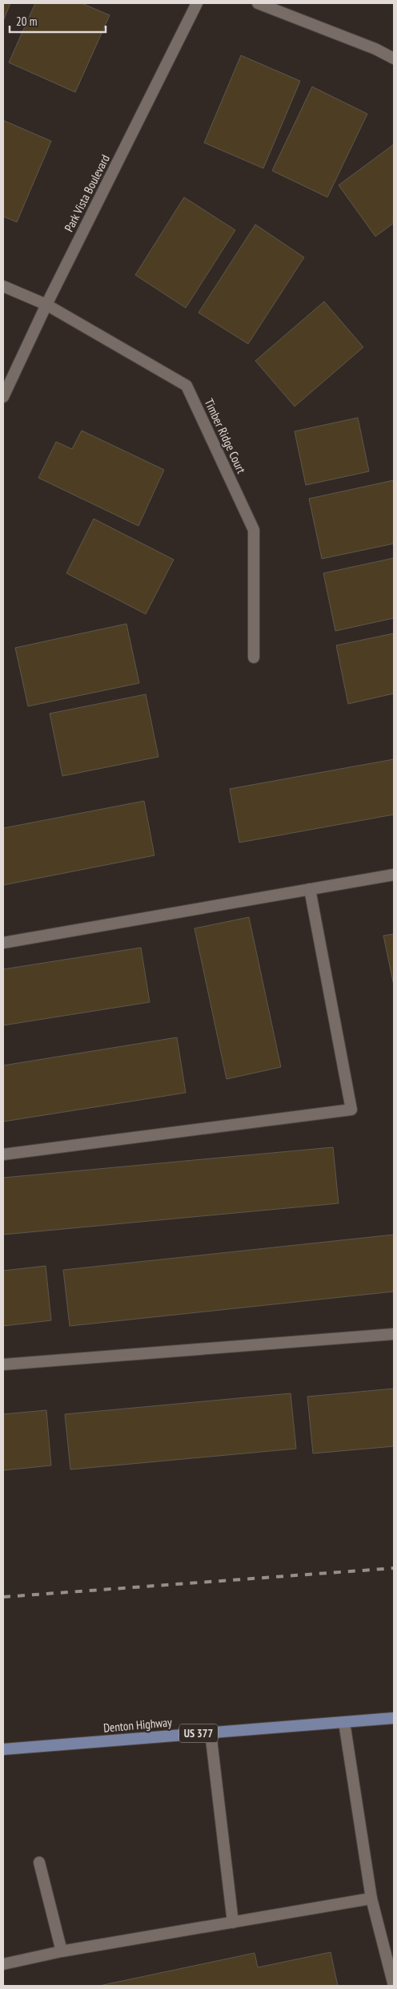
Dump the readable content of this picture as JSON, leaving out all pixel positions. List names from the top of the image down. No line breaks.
{"streets":{"main road":["Denton Highway","US 377"],"street":["Park Vista Boulevard","Timber Ridge Court"]},"crossings":[["Park Vista Boulevard","Timber Ridge Court"]],"scale_bar":"20 m"}
